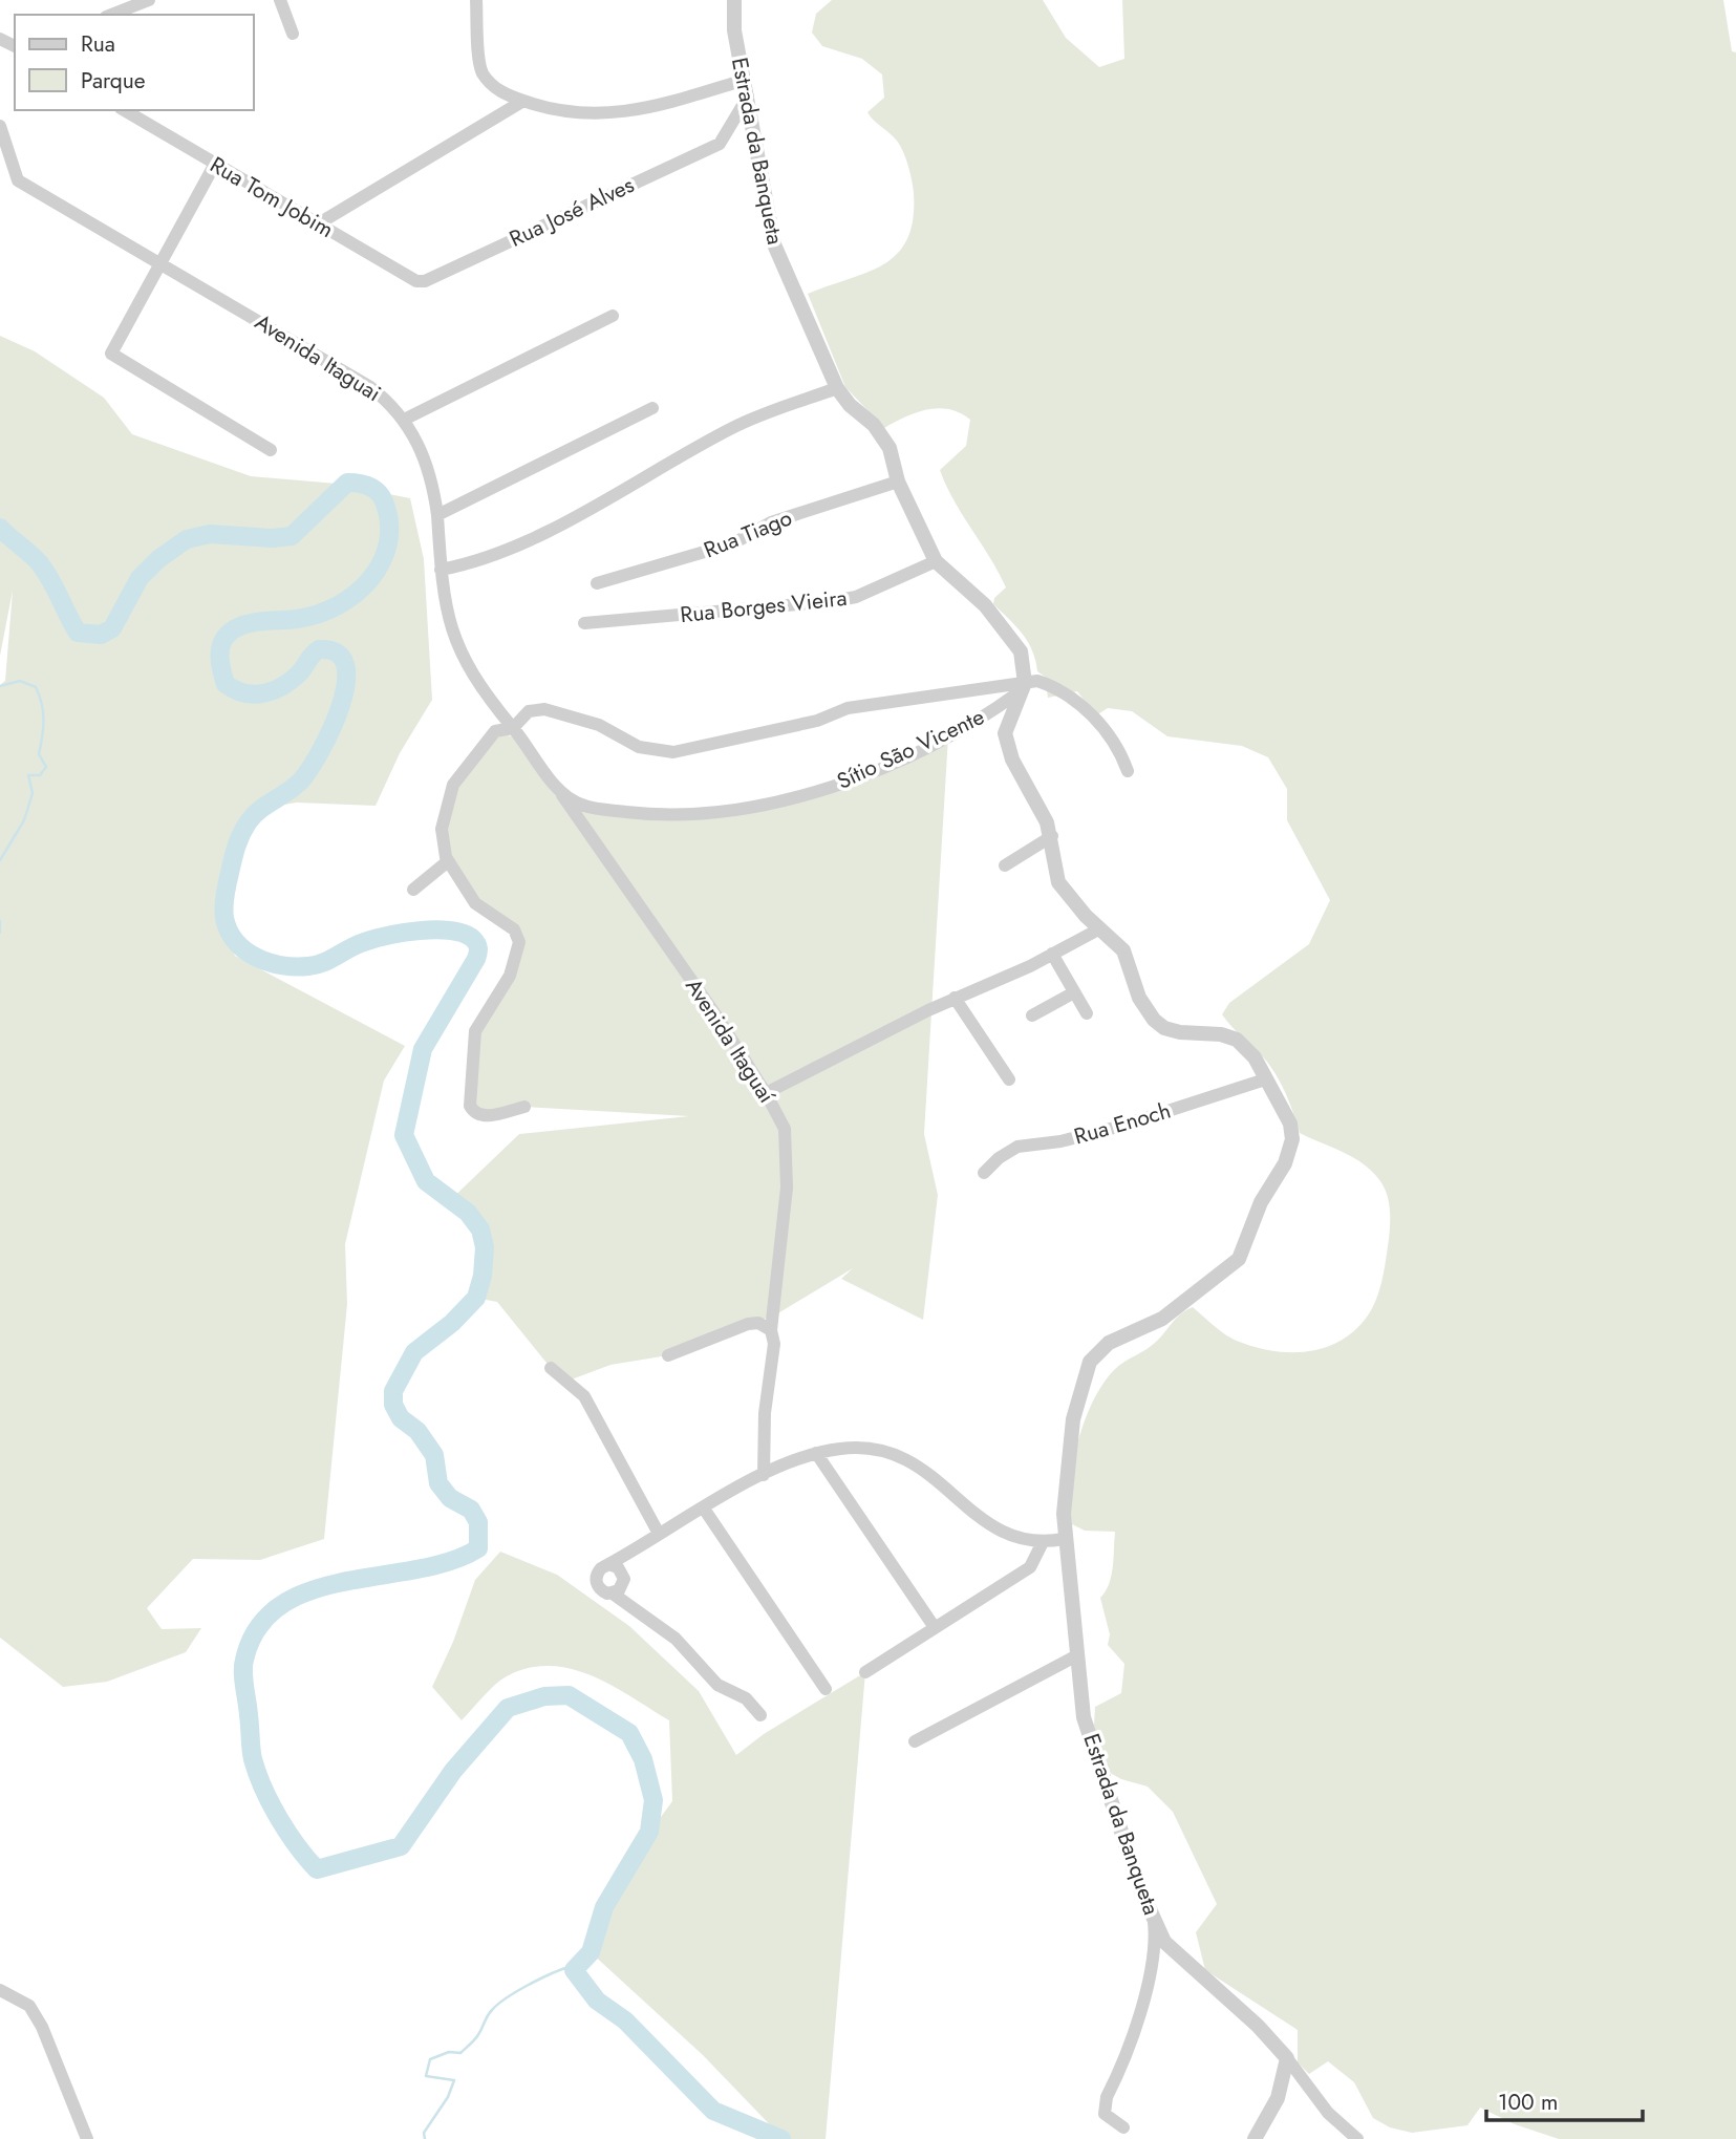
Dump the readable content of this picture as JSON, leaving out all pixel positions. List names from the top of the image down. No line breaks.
{"streets":{"street":["Estrada da Banqueta","Rua Tom Jobim","Rua José Alves","Avenida Itaguai","Rua Tiago","Rua Borges Vieira","Sítio São Vicente","Avenida Itaguaí","Rua Enoch"]},"crossings":[["Estrada da Banqueta","Rua José Alves"],["Estrada da Banqueta","Rua Tiago"],["Estrada da Banqueta","Rua Borges Vieira"],["Estrada da Banqueta","Sítio São Vicente"],["Estrada da Banqueta","Rua Enoch"],["Rua Tom Jobim","Rua José Alves"],["Sítio São Vicente","Avenida Itaguaí"]],"legend":["Rua","Parque"],"scale_bar":"100 m"}
